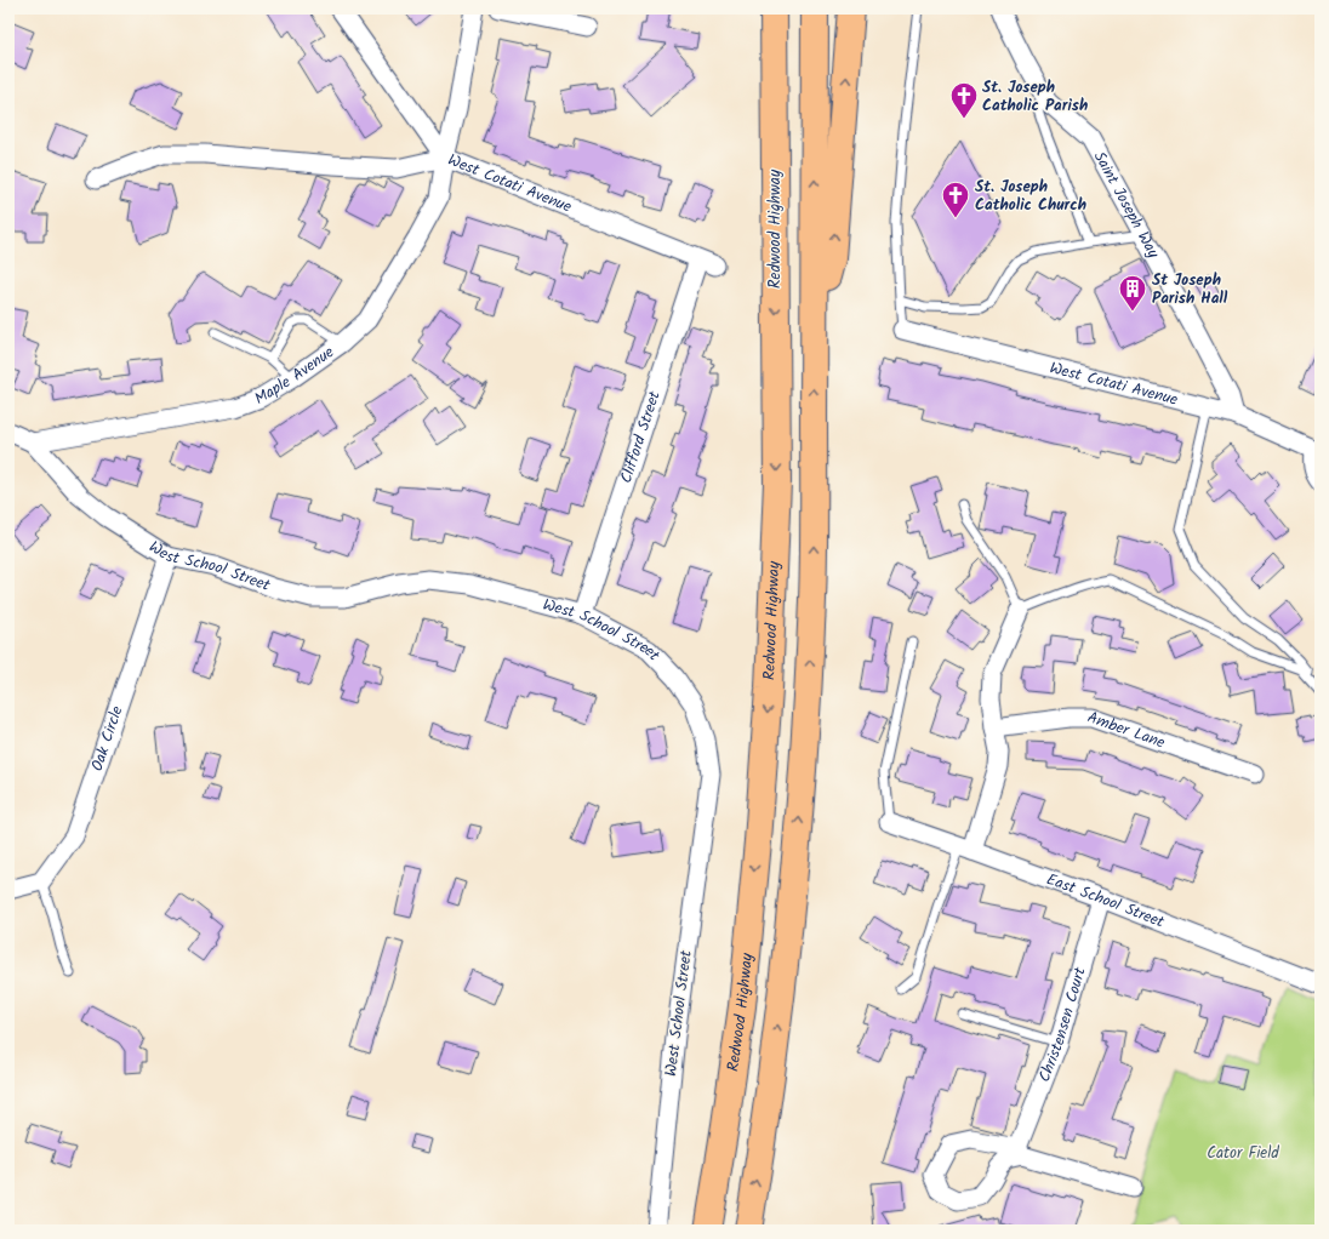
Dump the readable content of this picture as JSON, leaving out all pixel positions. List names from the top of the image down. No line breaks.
{"streets":{"highway":["Redwood Highway"],"street":["West Cotati Avenue","Saint Joseph Way","Maple Avenue","Clifford Street","West School Street","Amber Lane","Oak Circle","East School Street","Christensen Court"]},"crossings":[["West Cotati Avenue","Saint Joseph Way"],["West Cotati Avenue","Maple Avenue"],["West Cotati Avenue","Clifford Street"],["Maple Avenue","West School Street"],["Clifford Street","West School Street"],["West School Street","Oak Circle"],["East School Street","Christensen Court"]],"parks":["Cator Field"],"places":{"church":["St. Joseph Catholic Parish","St. Joseph Catholic Church"],"building":["St Joseph Parish Hall"]}}
